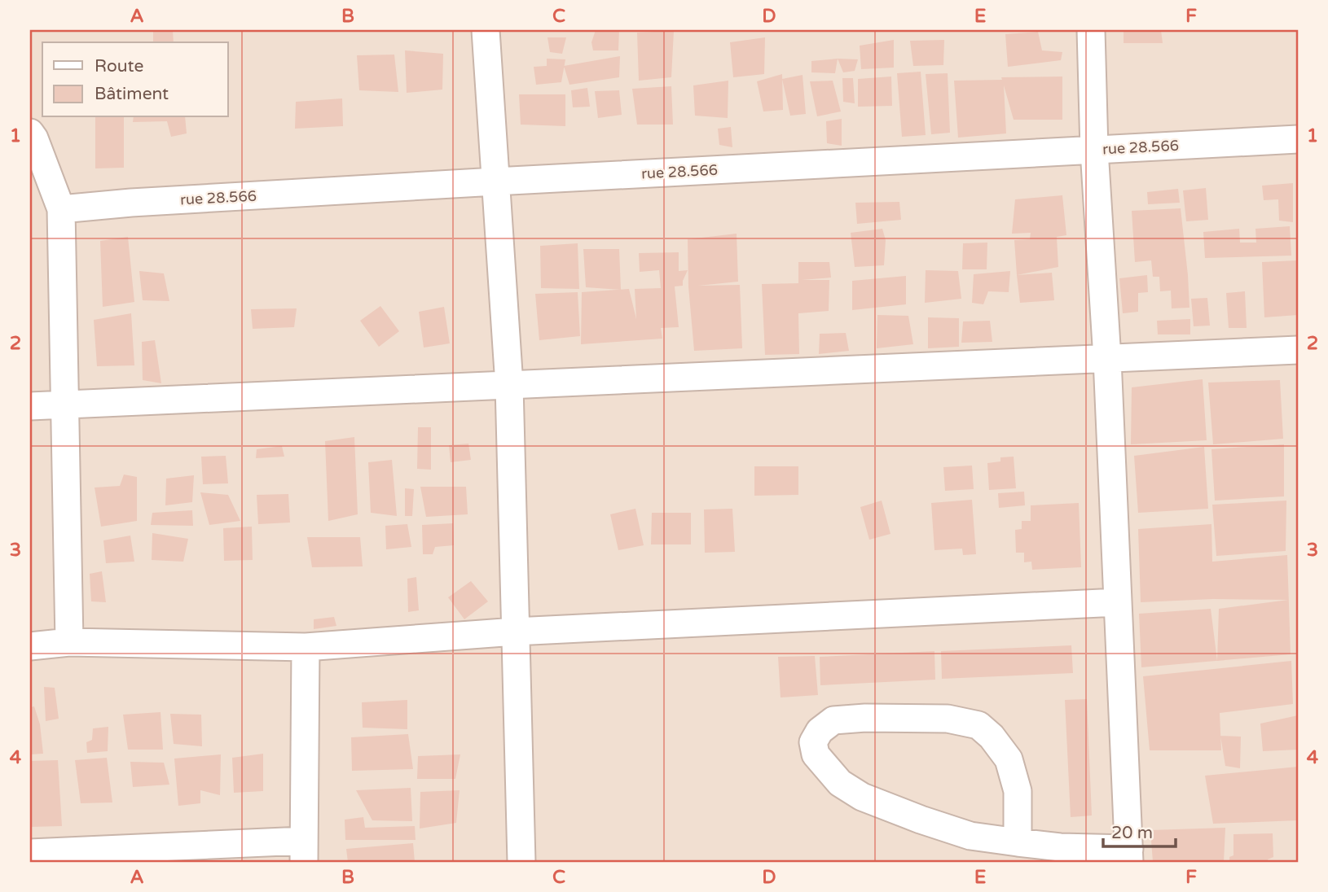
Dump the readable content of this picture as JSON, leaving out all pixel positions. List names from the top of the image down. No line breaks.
{"streets":{"street":["rue 28.566"]},"legend":["Route","Bâtiment"],"scale_bar":"20 m","grid":{"columns":["A","B","C","D","E","F"],"rows":["1","2","3","4"]}}
